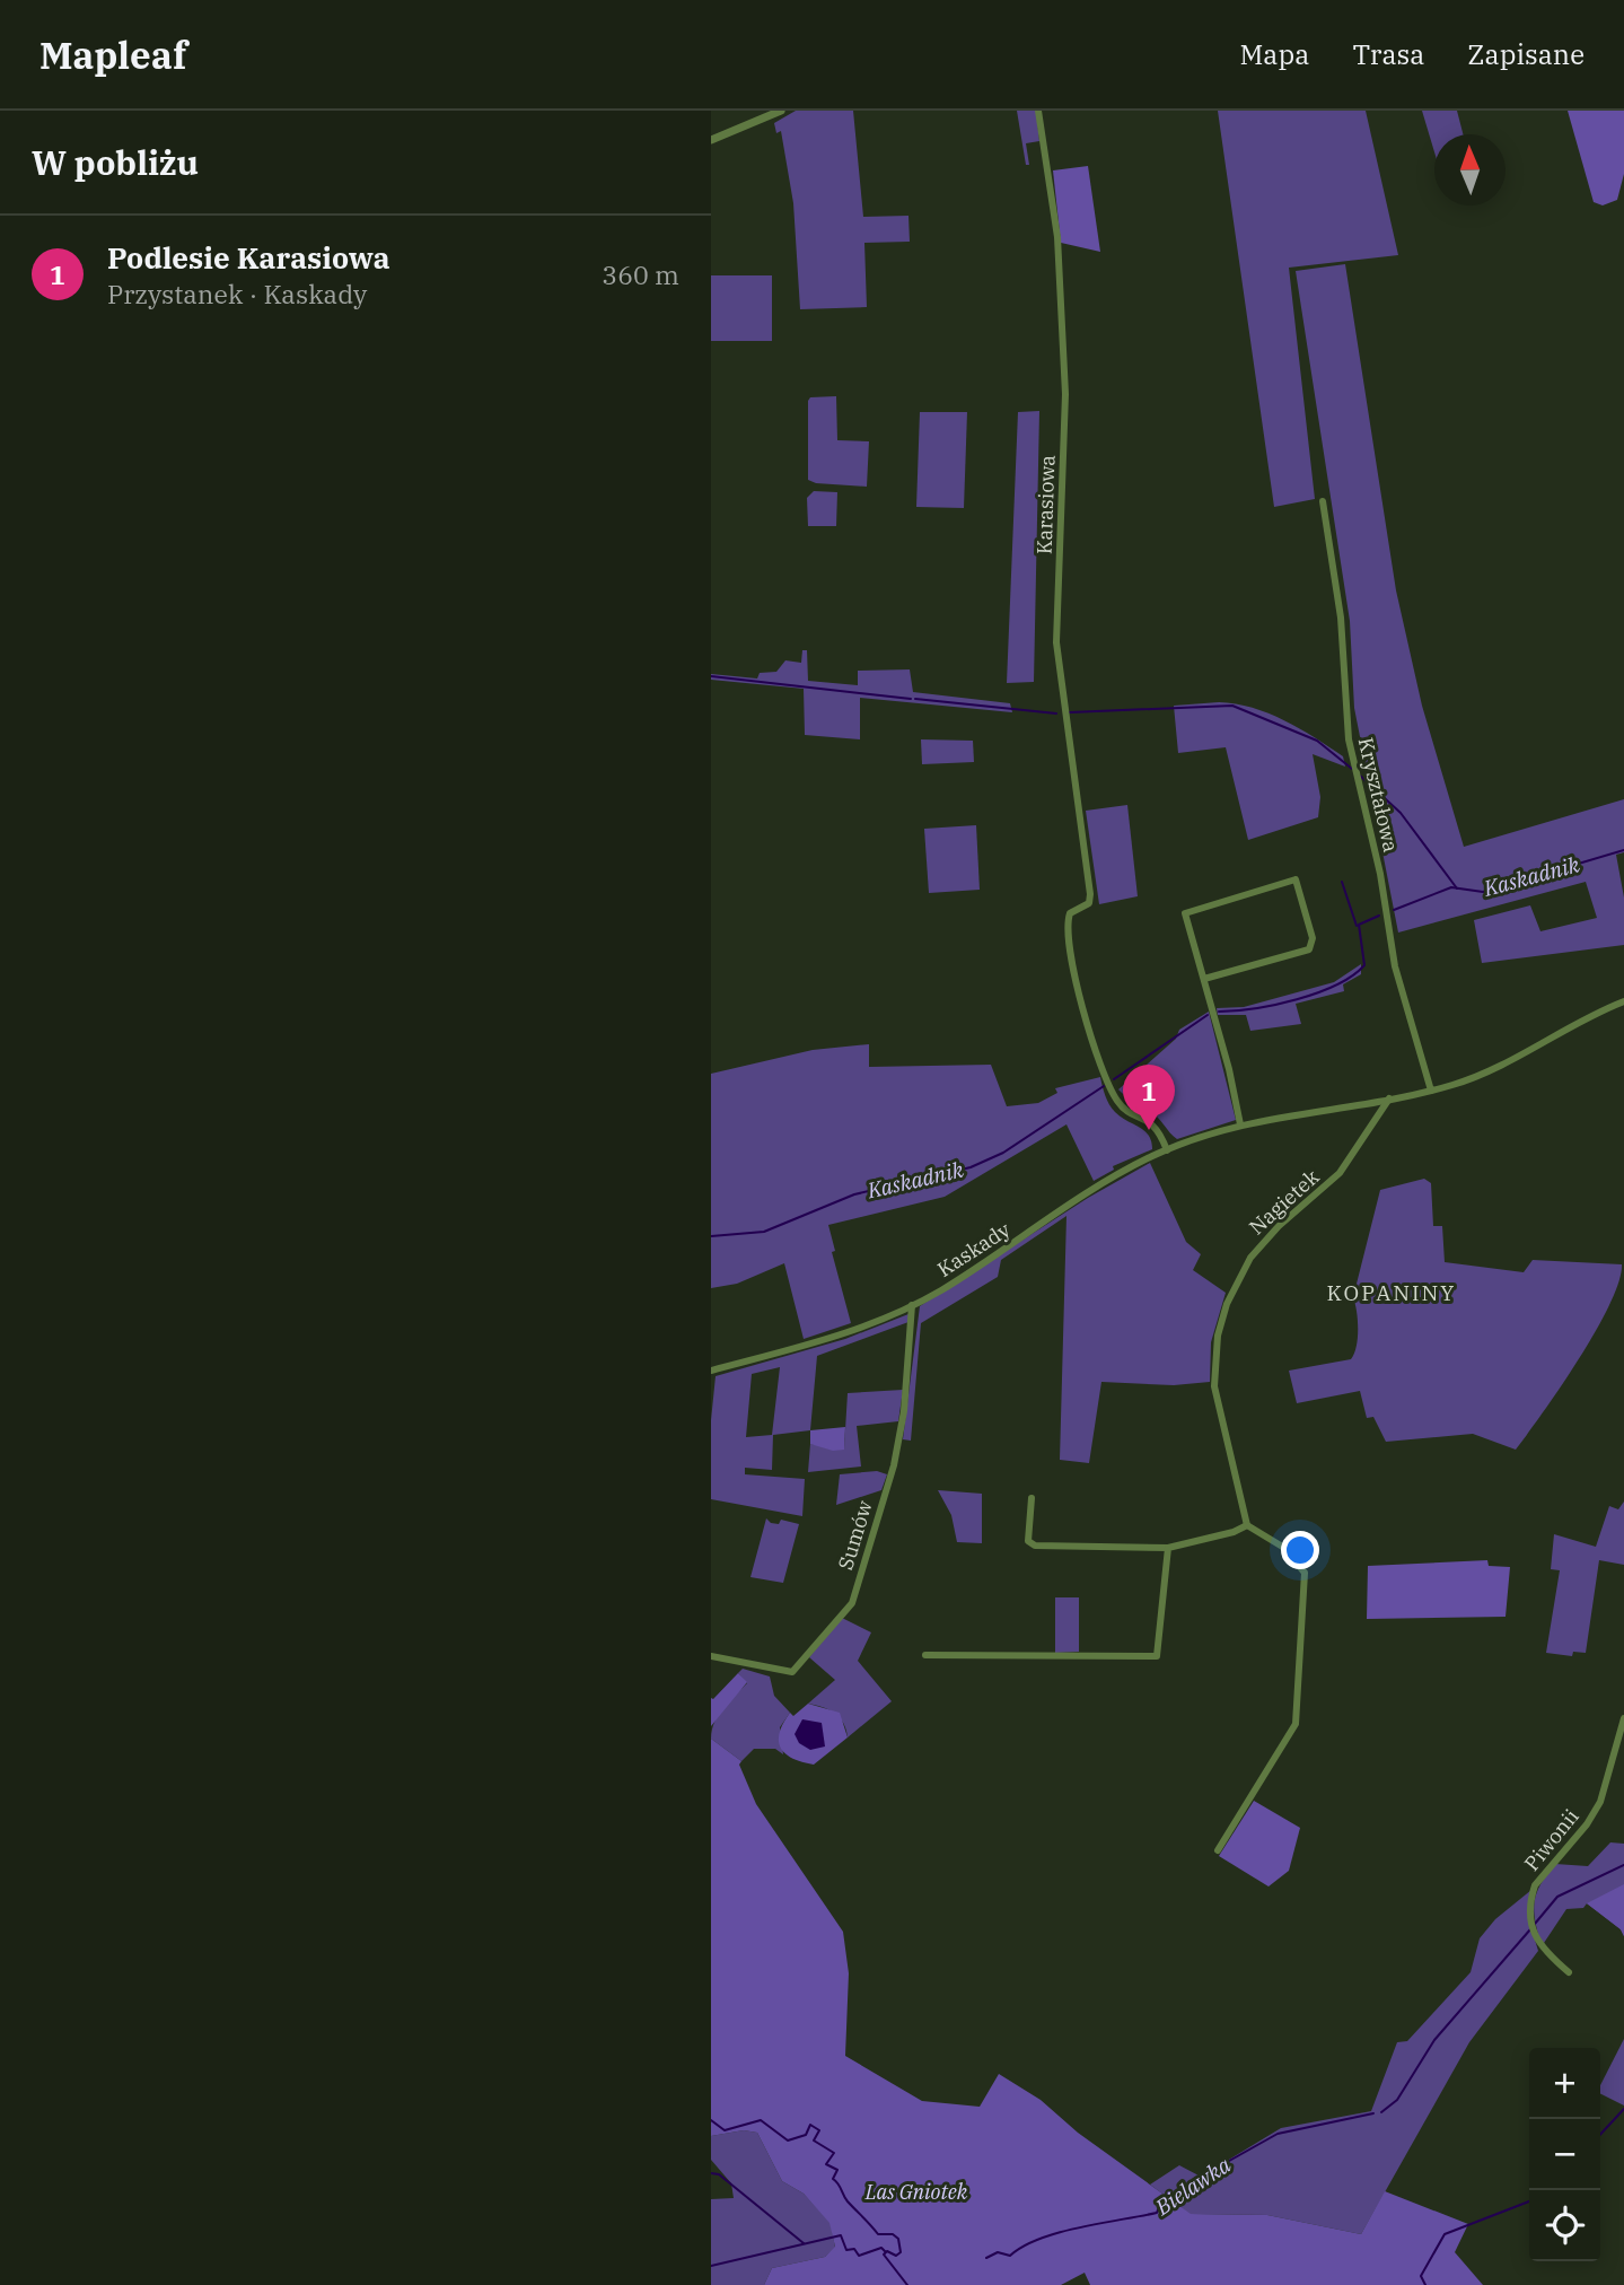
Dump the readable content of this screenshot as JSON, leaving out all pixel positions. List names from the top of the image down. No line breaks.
{"streets":{"street":["Karasiowa","Kryształowa","Nagietek","Kaskady","Sumów","Piwonii"]},"crossings":[["Karasiowa","Kaskady"],["Kryształowa","Kaskady"],["Nagietek","Kaskady"],["Kaskady","Sumów"]],"districts":["KOPANINY"],"water":["Kaskadnik","Bielawka"],"parks":["Las Gniotek"],"north":"top","page":{"header":"Mapleaf","nav":["Mapa","Trasa","Zapisane"],"heading":"W pobliżu","list":[{"mark":"1","name":"Podlesie Karasiowa","note":"Przystanek · Kaskady","value":"360 m"}],"pins":"1","map_buttons":["+","−"]}}
